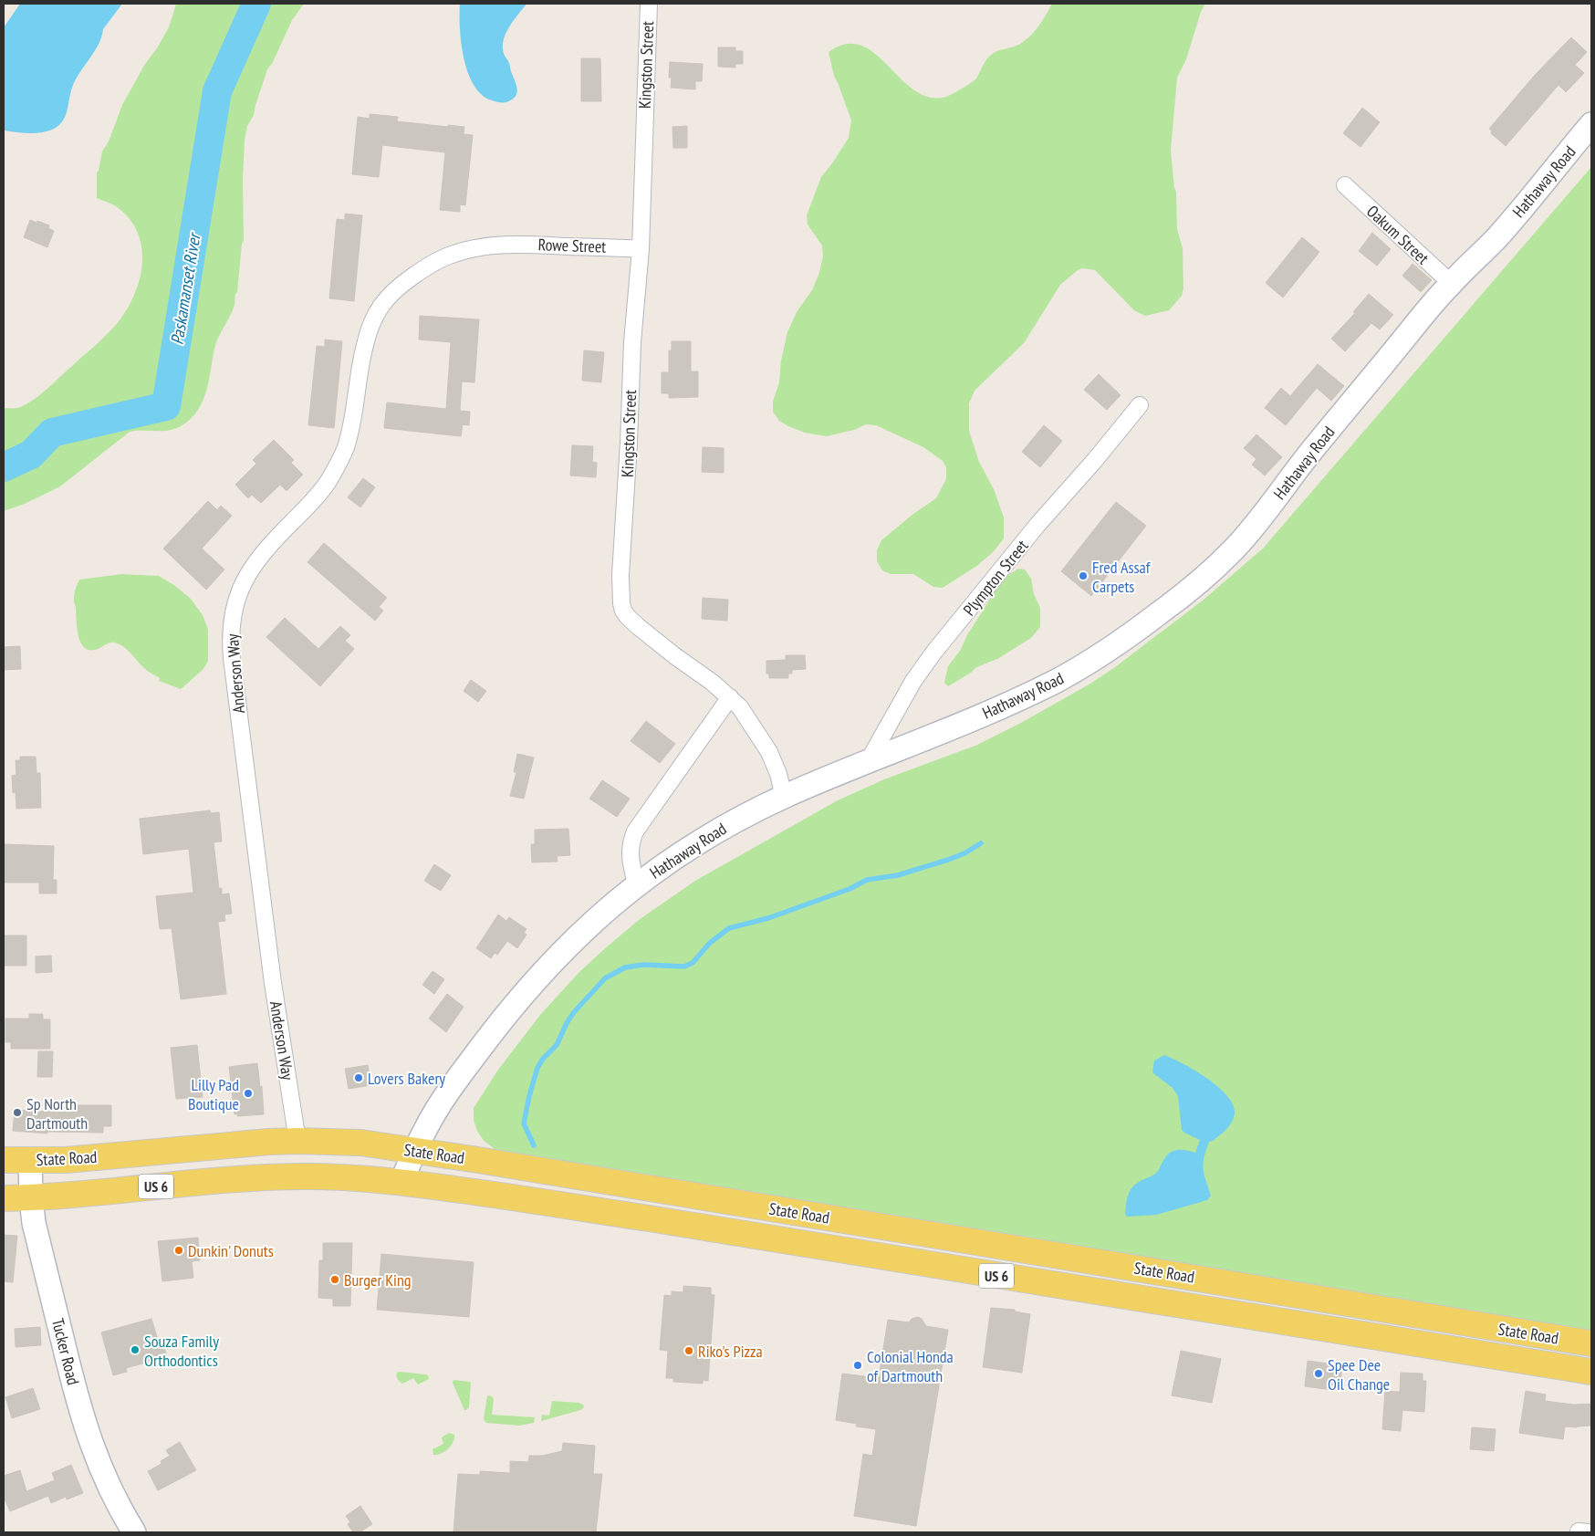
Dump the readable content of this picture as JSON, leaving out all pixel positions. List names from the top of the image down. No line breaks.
{"streets":{"main road":["Hathaway Road","State Road","US 6","Tucker Road"],"street":["Kingston Street","Oakum Street","Rowe Street","Plympton Street","Anderson Way"]},"crossings":[["Kingston Street","Hathaway Road"],["Kingston Street","Rowe Street"],["Hathaway Road","Oakum Street"],["Hathaway Road","Plympton Street"],["Hathaway Road","State Road"],["Rowe Street","Anderson Way"],["Anderson Way","State Road"],["State Road","Tucker Road"]],"water":["Paskamanset River"],"places":["Fred Assaf Carpets","Lovers Bakery","Lilly Pad Boutique","Sp North Dartmouth","Dunkin' Donuts","Burger King","Souza Family Orthodontics","Riko's Pizza","Colonial Honda of Dartmouth","Spee Dee Oil Change"]}
